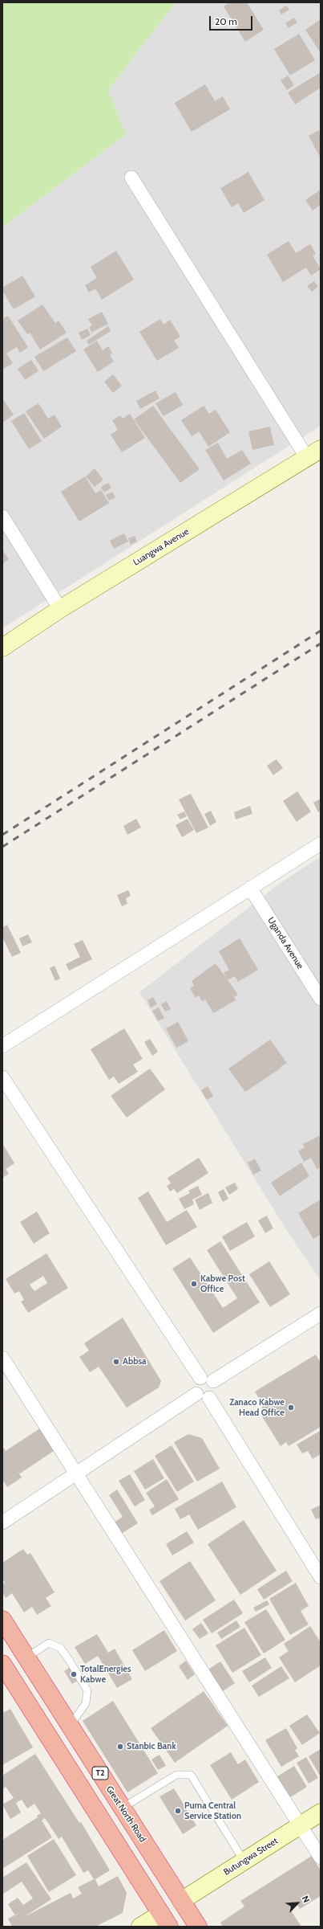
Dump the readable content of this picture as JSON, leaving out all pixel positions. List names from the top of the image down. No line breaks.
{"streets":{"highway":["T2","Great North Road"],"main road":["Luangwa Avenue","Butungwa Street"],"street":["Uganda Avenue"]},"crossings":[["Great North Road","Butungwa Street"]],"places":["Kabwe Post Office","Abbsa","Zanaco Kabwe Head Office","TotalEnergies Kabwe","Stanbic Bank","Puma Central Service Station"],"scale_bar":"20 m","north":"top right"}
